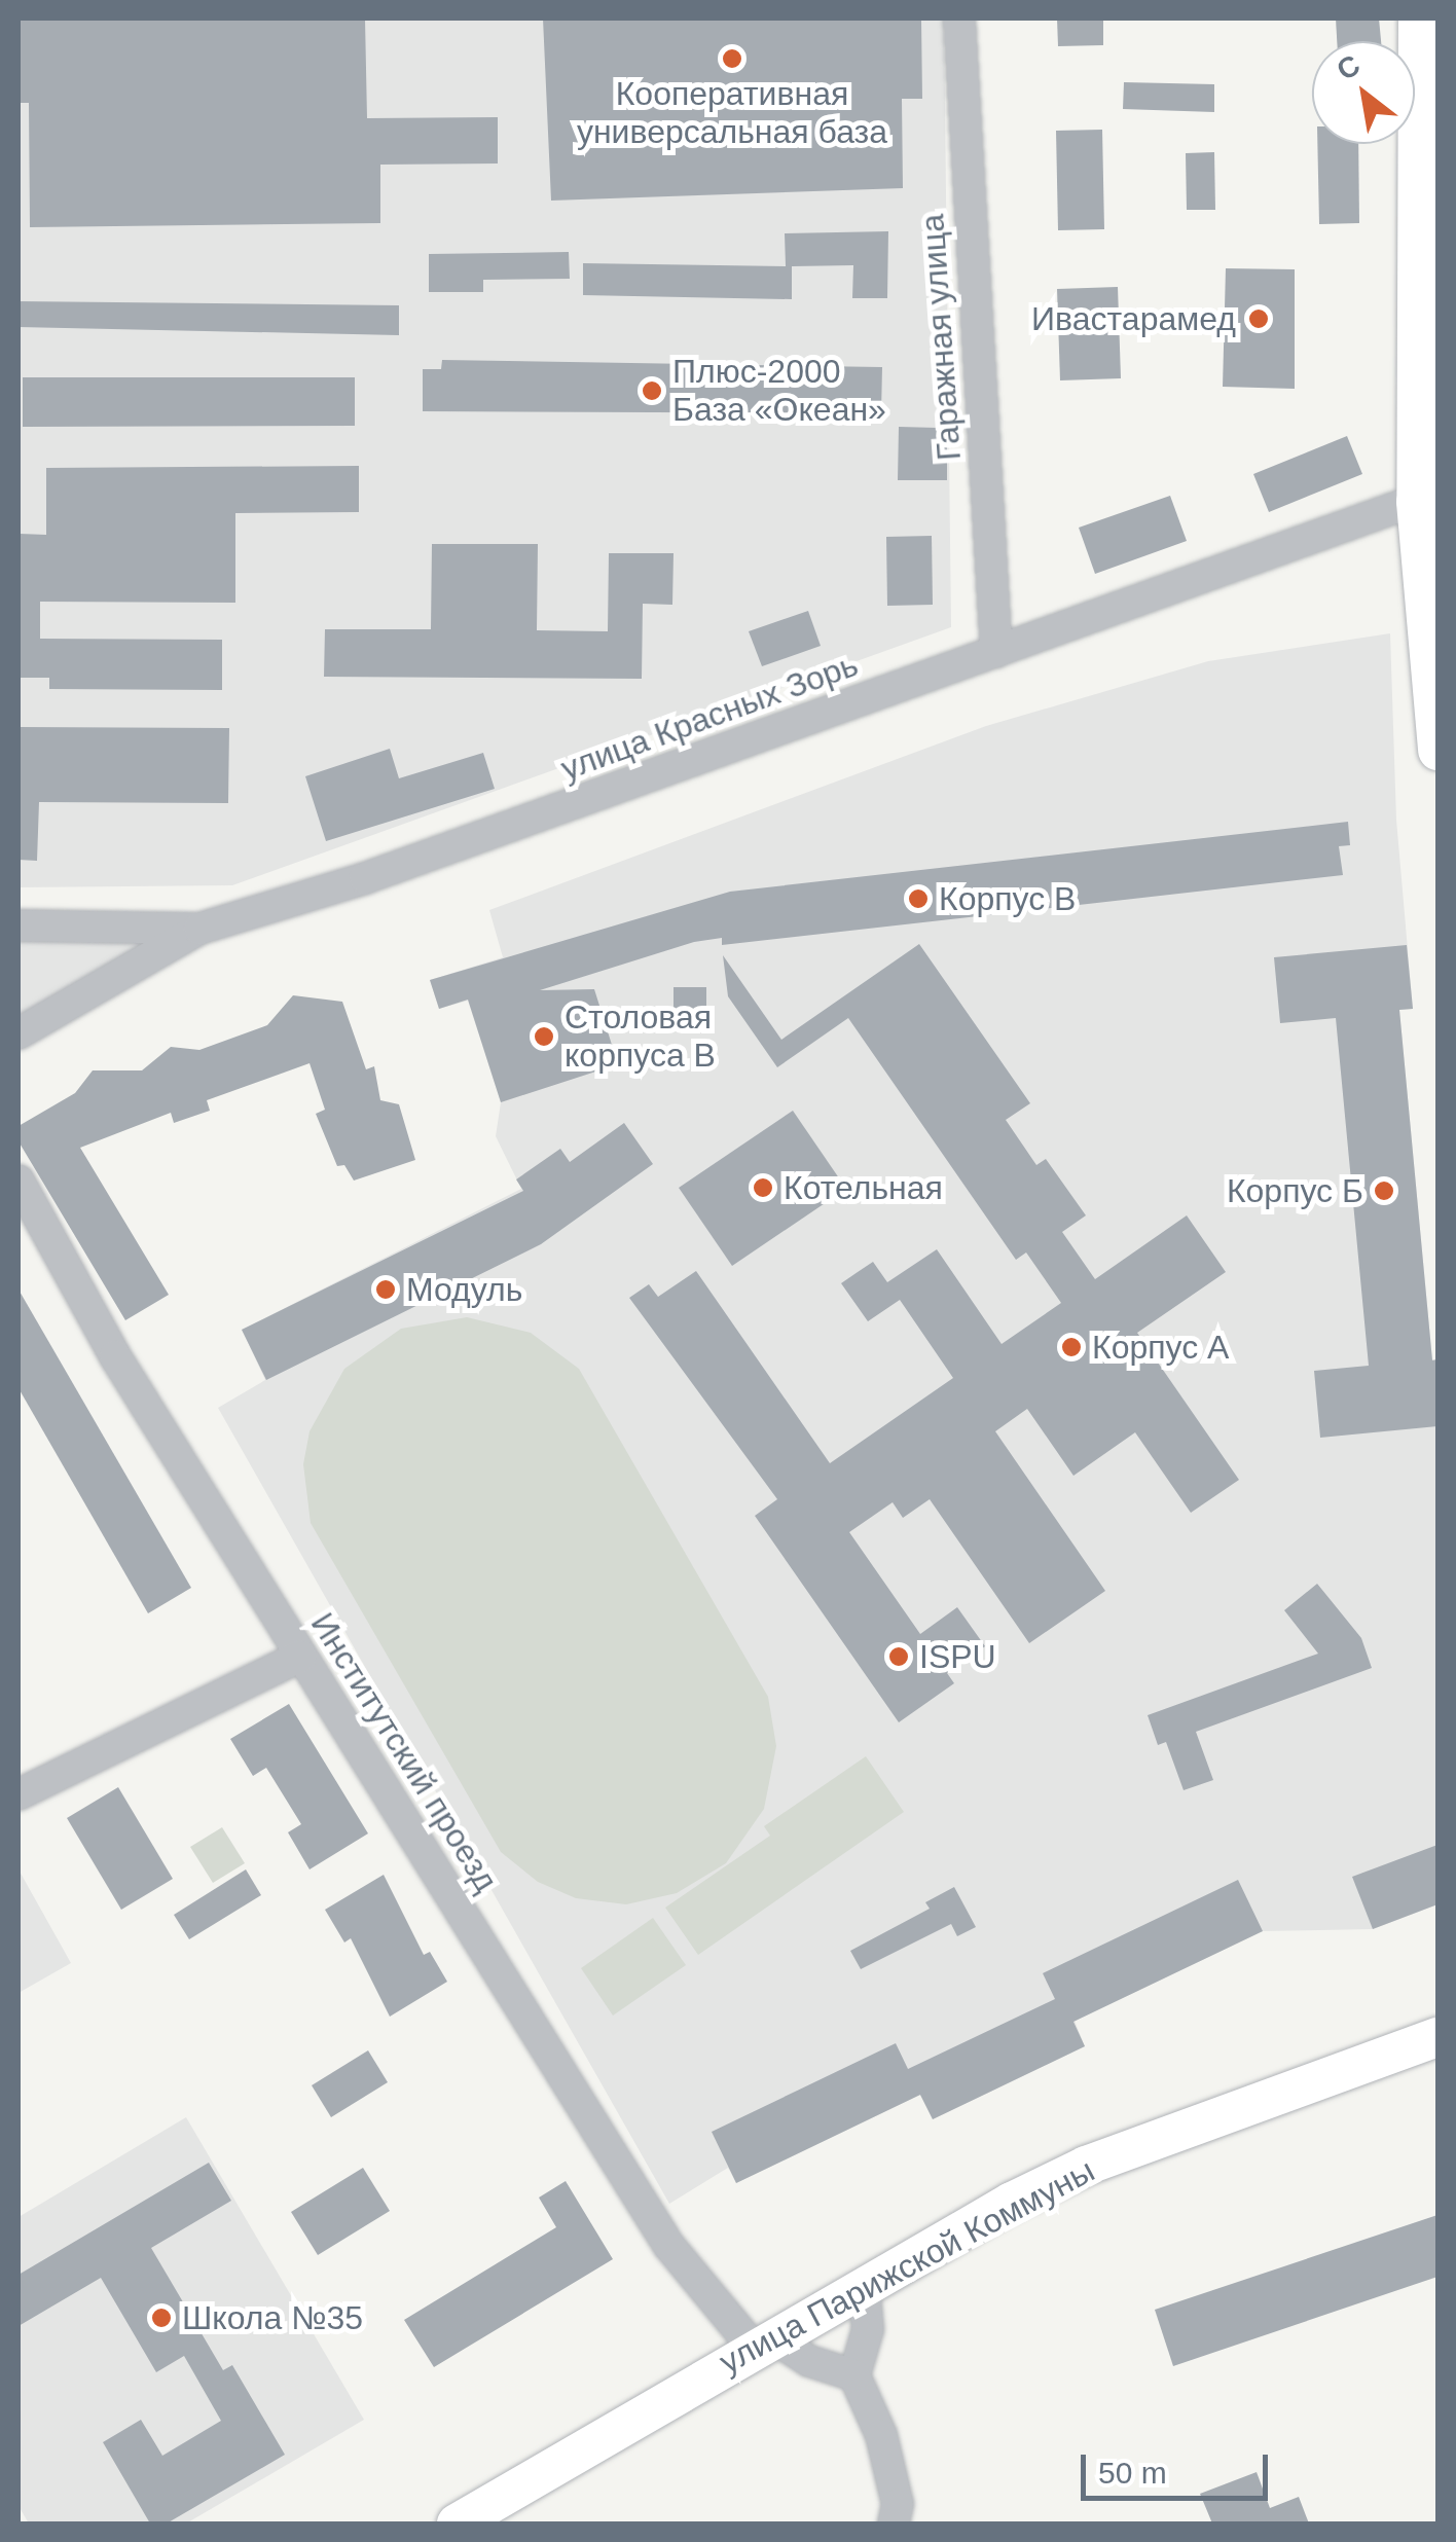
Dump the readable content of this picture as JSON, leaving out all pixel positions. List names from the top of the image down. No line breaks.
{"streets":{"main road":["улица Парижской Коммуны"],"street":["Гаражная улица","улица Красных Зорь","Институтский проезд"]},"crossings":[["Гаражная улица","улица Красных Зорь"],["Институтский проезд","улица Парижской Коммуны"]],"places":["Кооперативная универсальная база","Ивастарамед","Плюс-2000 База «Океан»","Корпус В","Столовая корпуса В","Котельная","Корпус Б","Модуль","Корпус А","ISPU","Школа №35"],"scale_bar":"50 m","north":"top left"}
